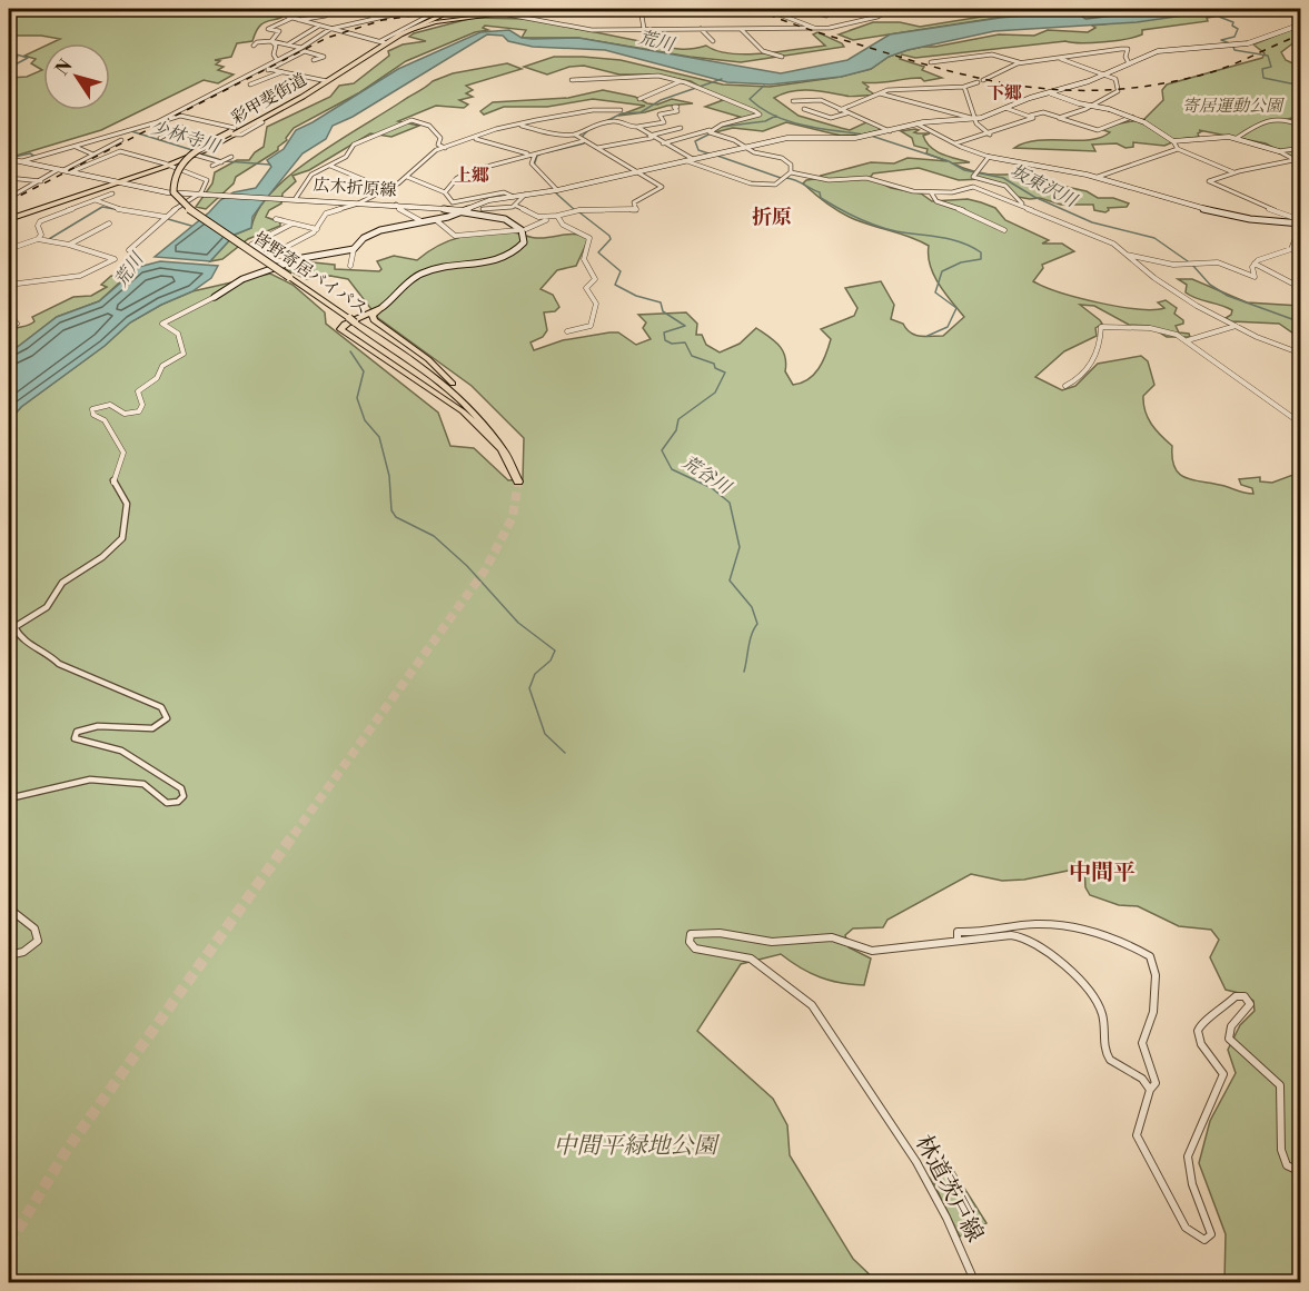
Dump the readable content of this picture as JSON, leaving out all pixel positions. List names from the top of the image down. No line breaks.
{"streets":{"highway":["彩甲斐街道","皆野寄居バイパス"],"street":["広木折原線","林道茨戸線"]},"crossings":[["彩甲斐街道","広木折原線"],["彩甲斐街道","皆野寄居バイパス"]],"districts":["下郷","上郷","折原","中間平"],"water":["荒川","少林寺川","坂東沢川","荒谷川"],"parks":["寄居運動公園","中間平緑地公園"],"north":"top left"}
